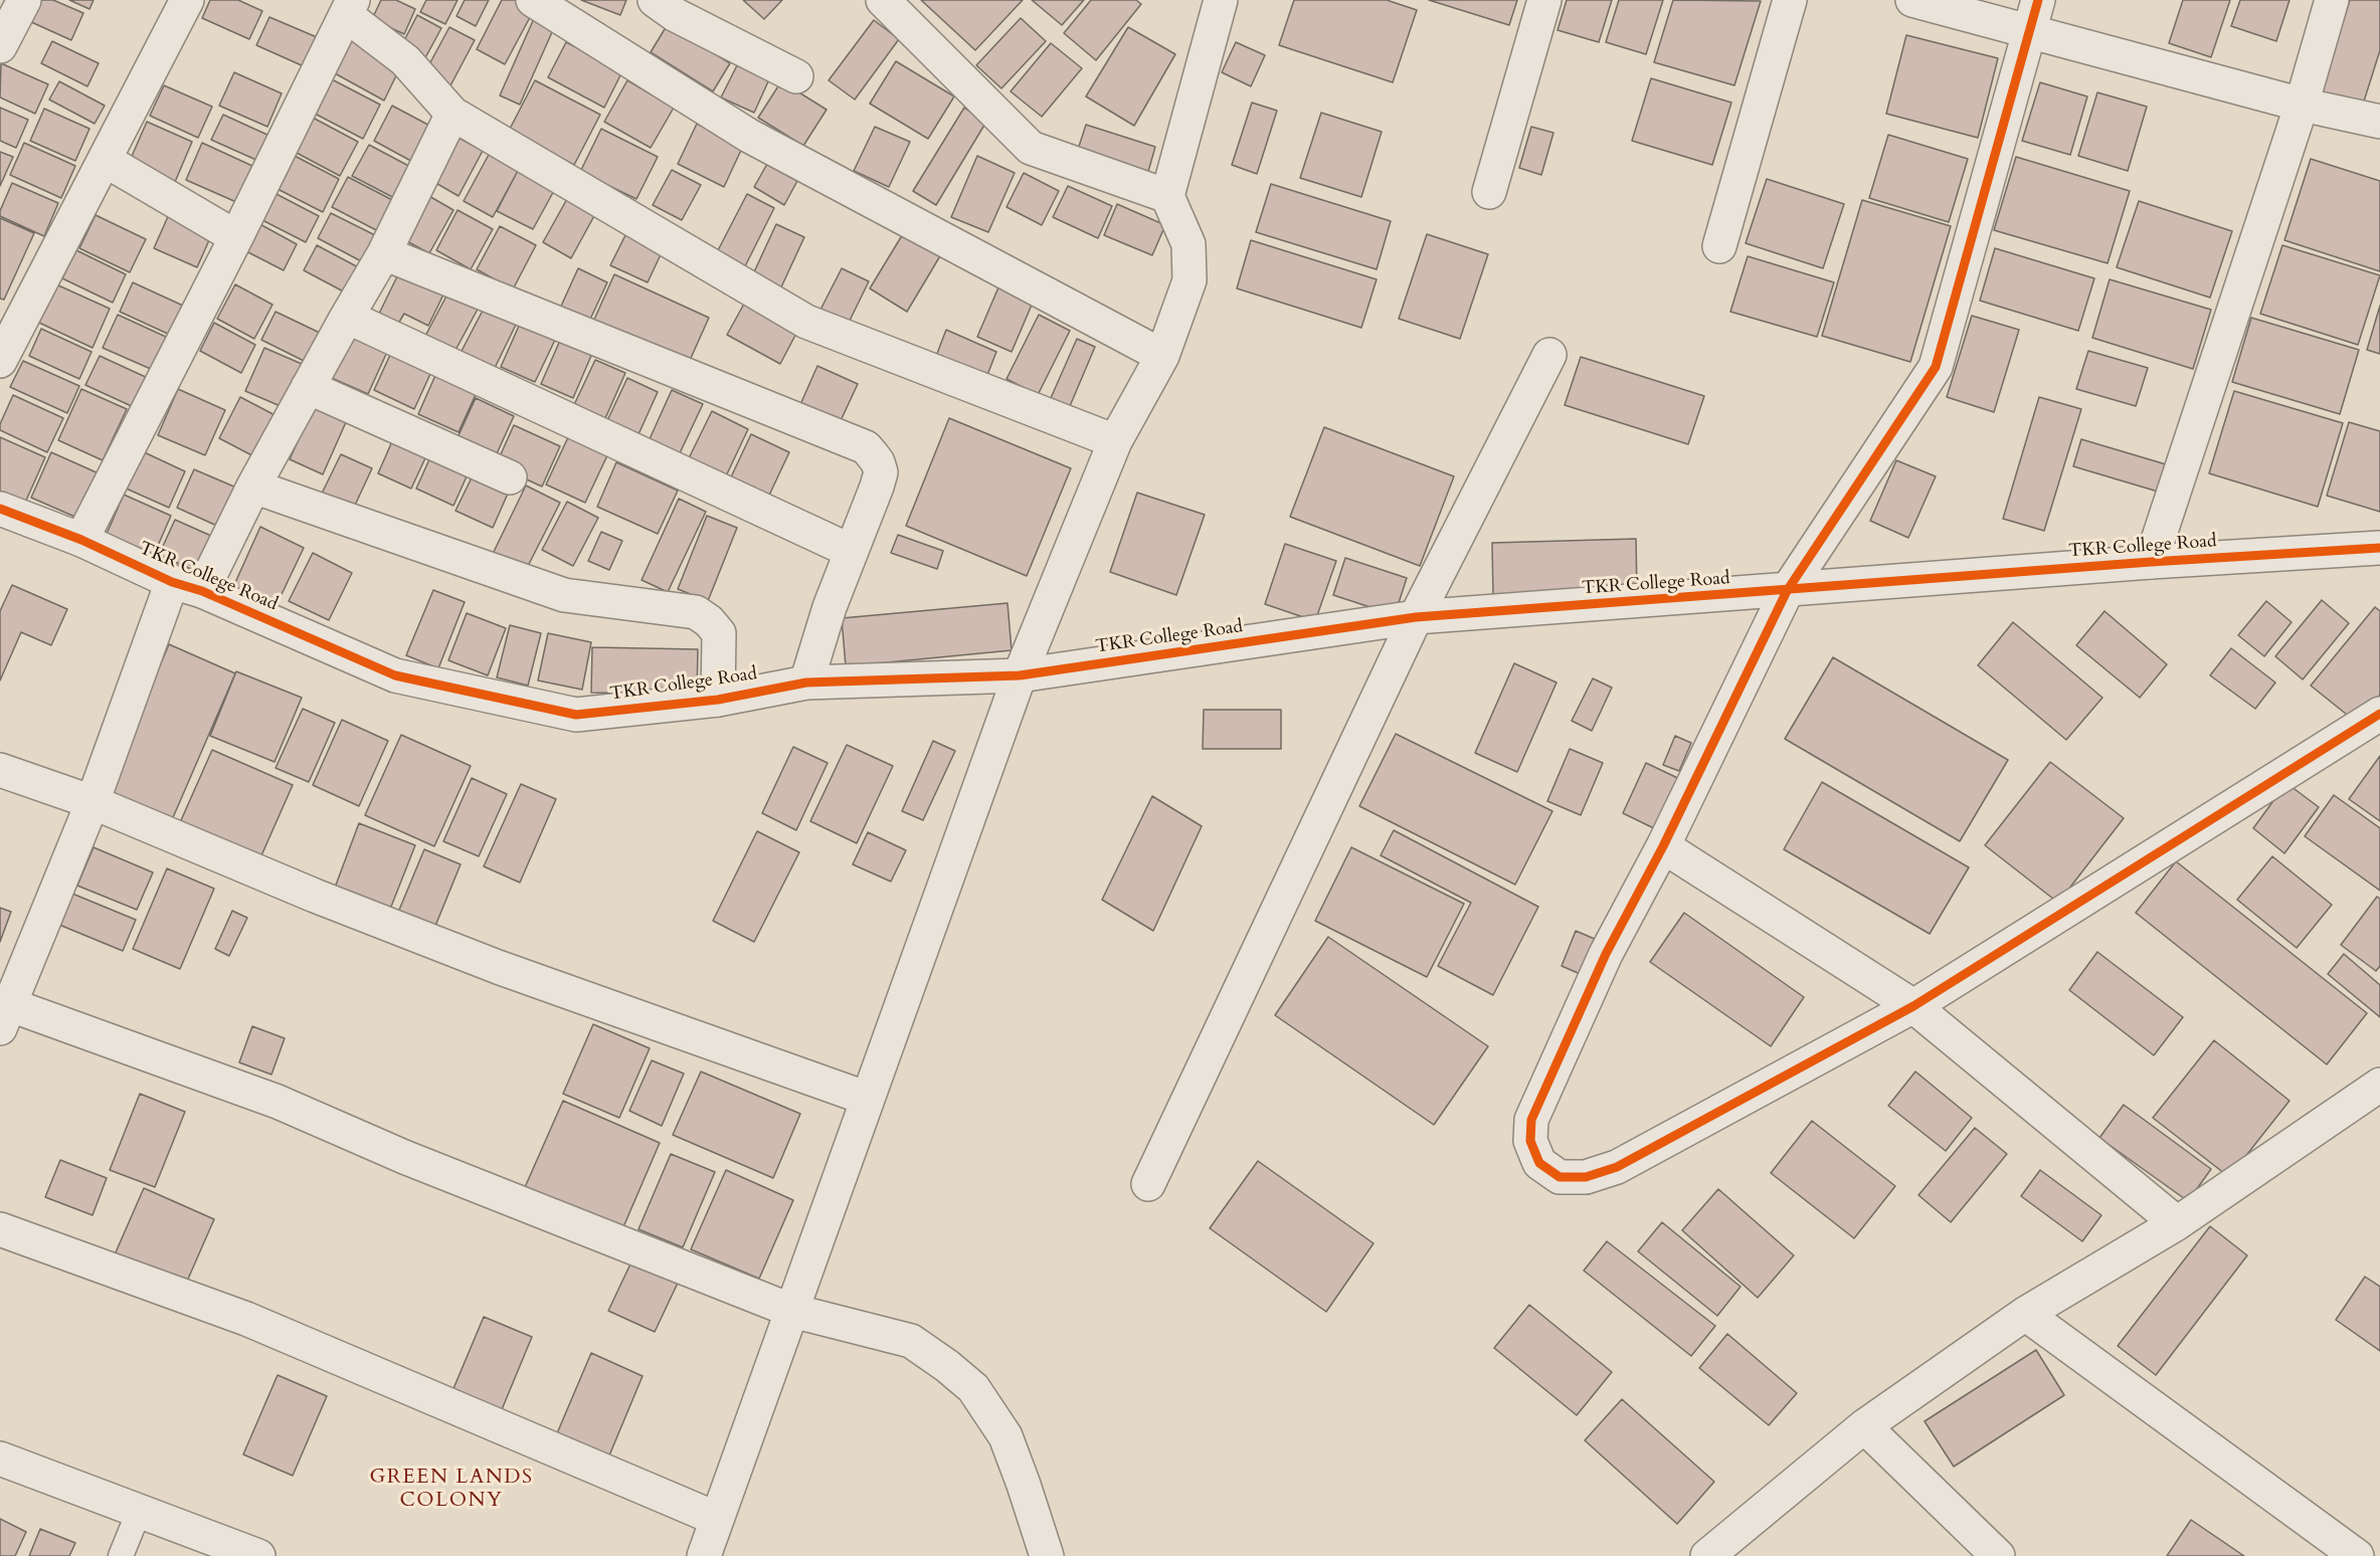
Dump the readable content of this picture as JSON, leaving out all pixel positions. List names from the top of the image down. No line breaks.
{"streets":{"street":["TKR College Road"]},"districts":["GREEN LANDS COLONY"]}
